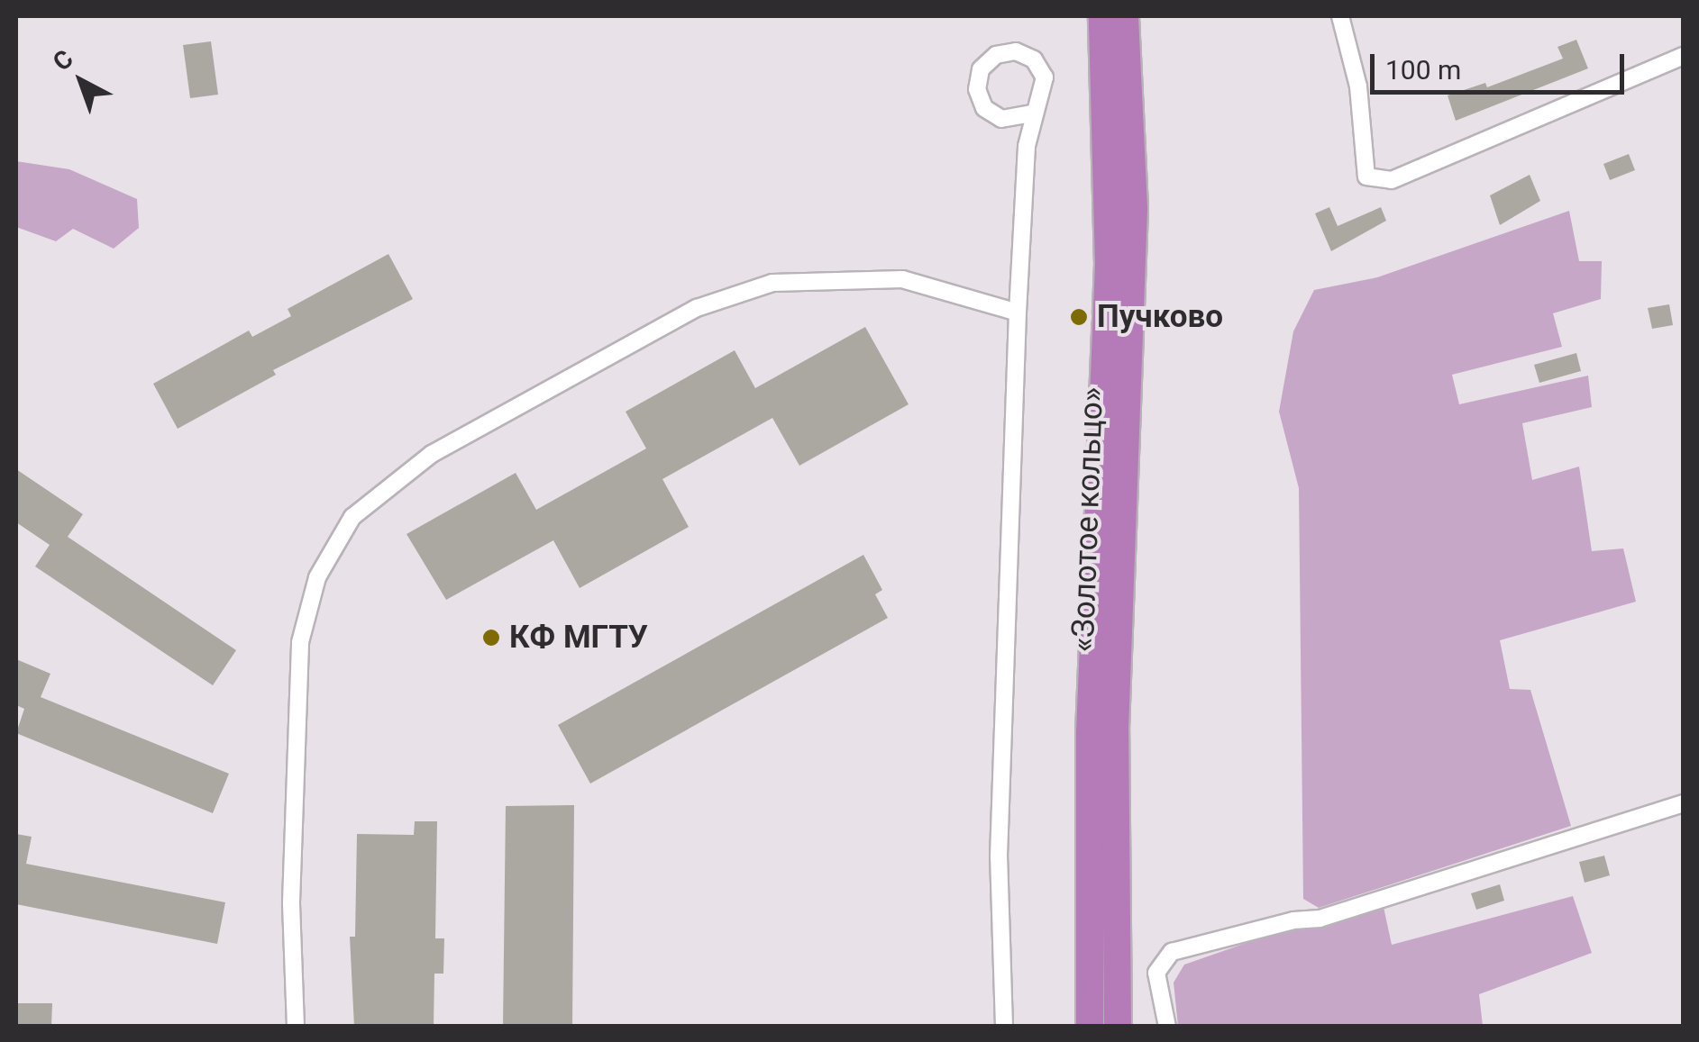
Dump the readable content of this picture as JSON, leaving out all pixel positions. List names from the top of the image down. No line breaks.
{"streets":{"highway":["«Золотое кольцо»"]},"places":["Пучково","КФ МГТУ"],"scale_bar":"100 m","north":"top left"}
